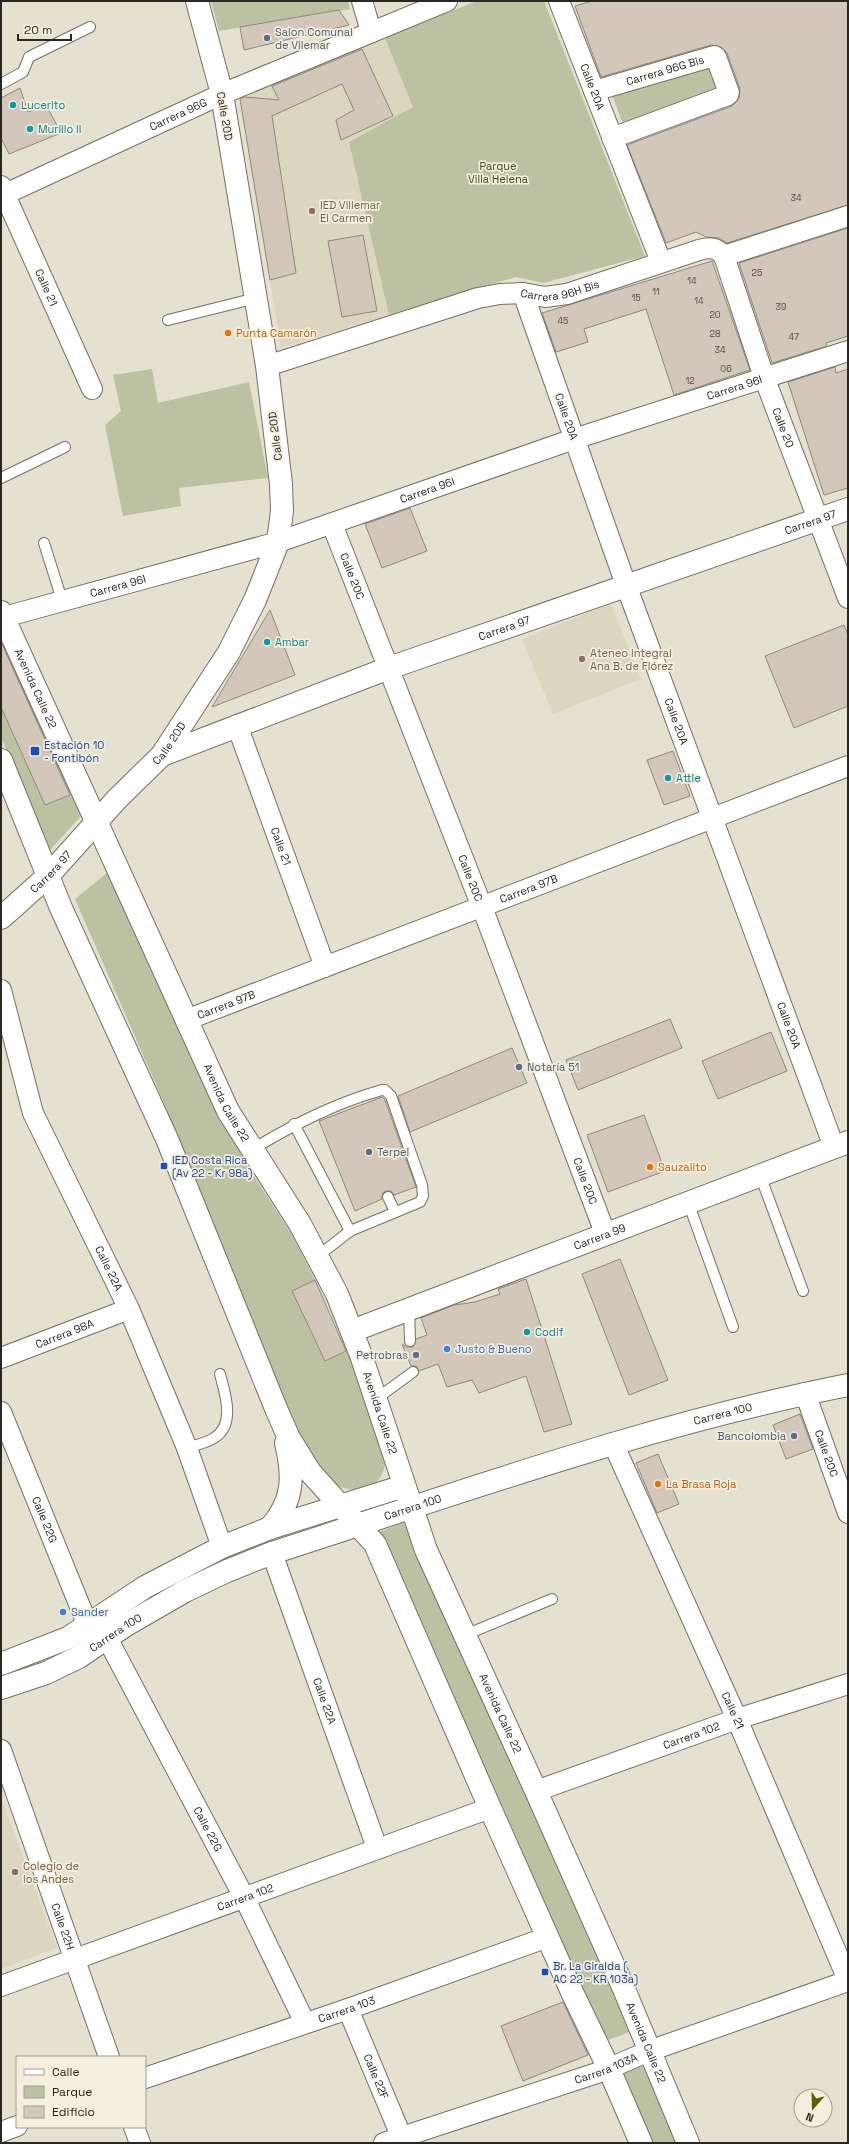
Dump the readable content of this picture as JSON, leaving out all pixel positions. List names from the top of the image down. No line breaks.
{"streets":{"main road":["Calle 20D","Carrera 97","Avenida Calle 22","Carrera 99","Carrera 100"],"street":["Carrera 96G Bis","Calle 20A","Carrera 96G","Calle 21","Carrera 96H Bis","Carrera 96I","Calle 20","Calle 20C","Carrera 97B","Calle 22A","Carrera 98A","Calle 22G","Carrera 102","Calle 22H","Carrera 103","Carrera 103A","Calle 22F"]},"crossings":[["Carrera 96G Bis","Calle 20A"],["Calle 20A","Carrera 96H Bis"],["Calle 20A","Carrera 96I"],["Calle 20A","Carrera 97"],["Calle 20A","Carrera 97B"],["Calle 20A","Carrera 99"],["Carrera 96G","Calle 20D"],["Carrera 96G","Calle 21"],["Calle 20D","Carrera 96H Bis"],["Calle 20D","Carrera 96I"],["Calle 20D","Carrera 97"],["Calle 20D","Avenida Calle 22"],["Calle 21","Carrera 97"],["Calle 21","Carrera 97B"],["Calle 21","Carrera 100"],["Calle 21","Carrera 102"],["Calle 21","Carrera 103A"],["Carrera 96H Bis","Calle 20"],["Carrera 96I","Calle 20"],["Carrera 96I","Calle 20C"],["Carrera 96I","Avenida Calle 22"],["Calle 20","Carrera 97"],["Carrera 97","Calle 20C"],["Carrera 97","Avenida Calle 22"],["Calle 20C","Carrera 97B"],["Calle 20C","Carrera 99"],["Calle 20C","Carrera 100"],["Avenida Calle 22","Carrera 97B"],["Avenida Calle 22","Carrera 99"],["Avenida Calle 22","Carrera 100"],["Avenida Calle 22","Carrera 102"],["Avenida Calle 22","Carrera 103A"],["Calle 22A","Carrera 98A"],["Calle 22A","Carrera 100"],["Calle 22A","Carrera 102"],["Carrera 100","Calle 22G"],["Calle 22G","Carrera 102"],["Calle 22G","Carrera 103"],["Carrera 102","Calle 22H"],["Carrera 103","Calle 22F"],["Carrera 103A","Calle 22F"]],"parks":["Parque Villa Helena"],"places":{"other":["Salon Comunal de Vilemar","Lucerito","Murillo II","IED Villemar El Carmen","Punta Camarón","Ambar","Ateneo Integral Ana B. de Flórez","Attle","Notaría 51","Terpel","Sauzalito","Codif","Justo & Bueno","Petrobras","Bancolombia","La Brasa Roja","Sander","Colegio de los Andes"],"transit":["Estación 10 - Fontibón","IED Costa Rica (Av 22 - Kr 98a)","Br. La Giralda ( AC 22 - KR 103a)"]},"house_numbers":["34","25","14","11","15","14","39","20","45","28","47","34","06","12"],"legend":["Calle","Parque","Edificio"],"scale_bar":"20 m","north":"bottom"}
